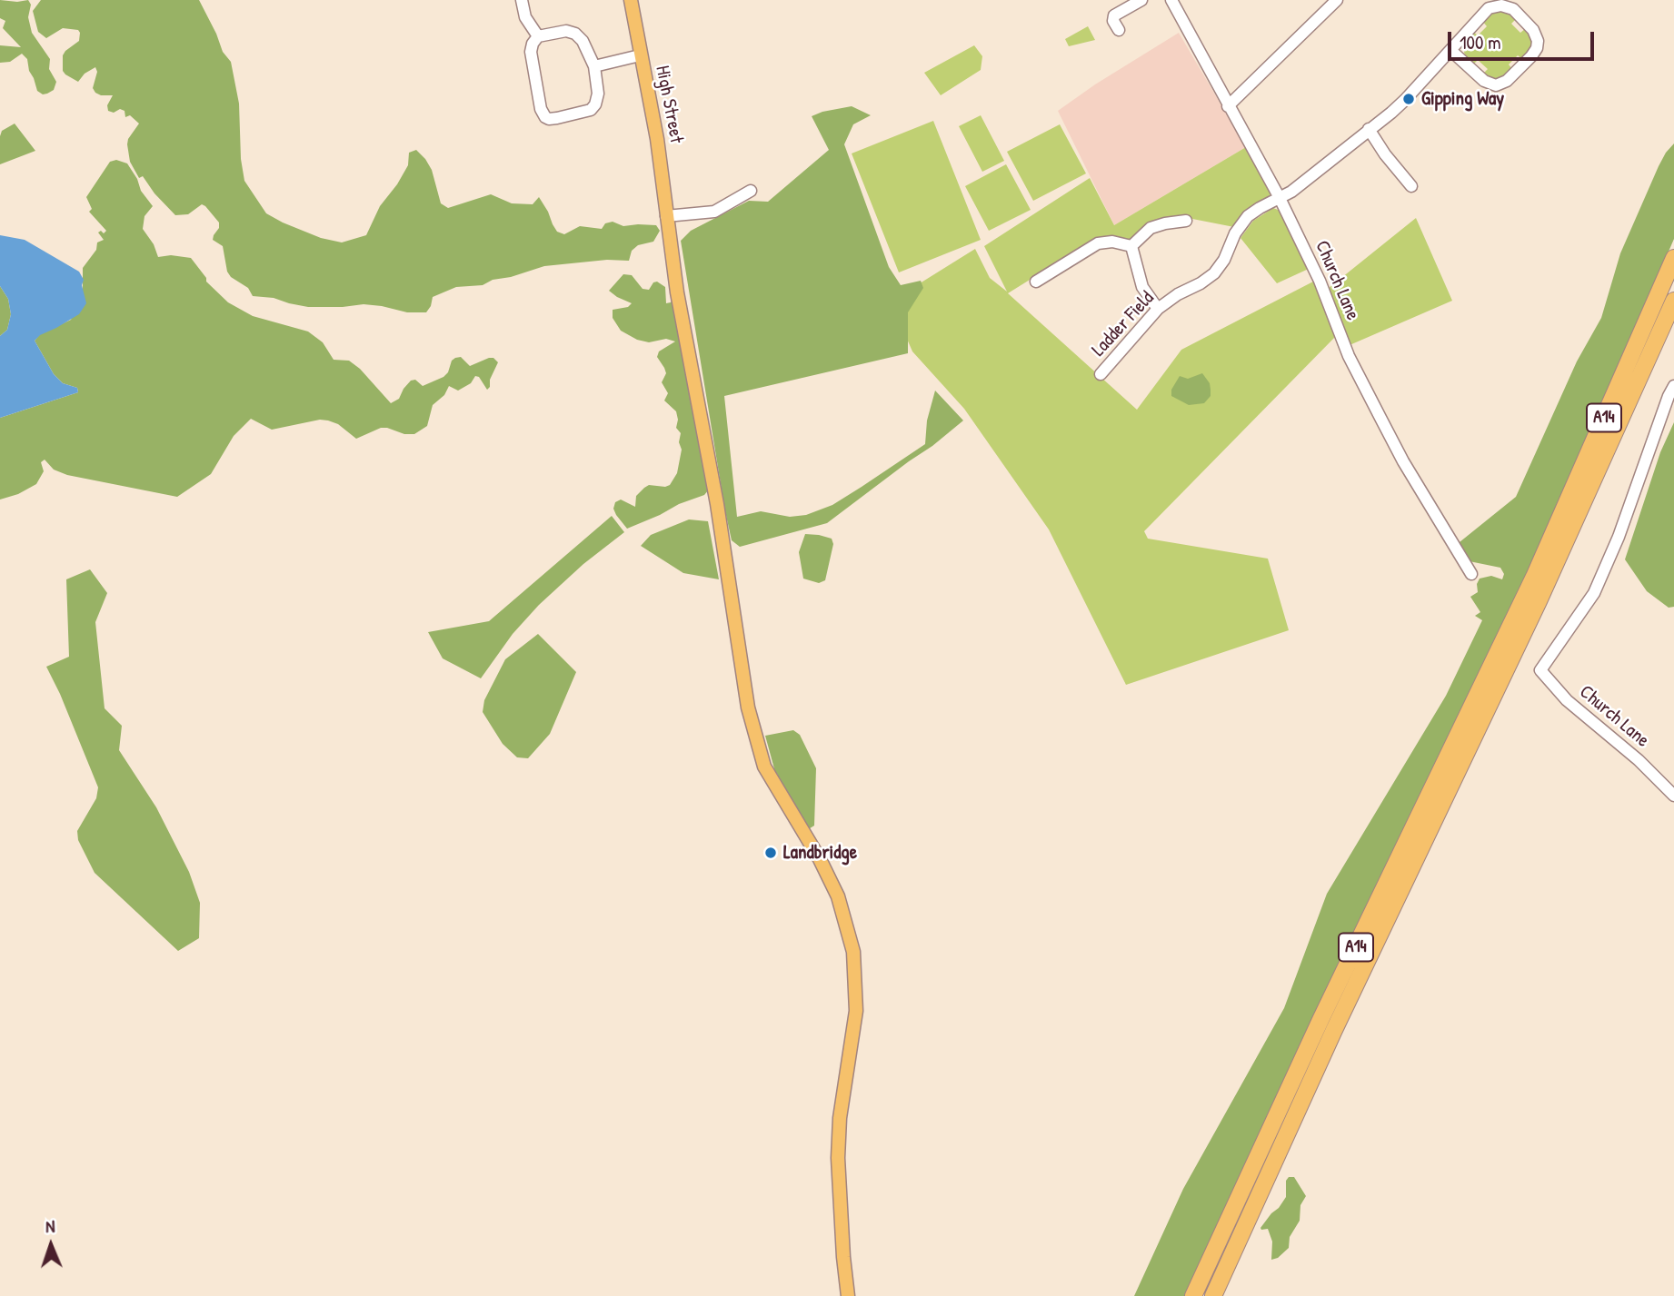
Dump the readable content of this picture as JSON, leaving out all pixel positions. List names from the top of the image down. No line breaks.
{"streets":{"highway":["A14"],"main road":["High Street"],"street":["Church Lane","Ladder Field"]},"crossings":[["Church Lane","Ladder Field"]],"places":["Gipping Way","Landbridge"],"scale_bar":"100 m","north":"top"}
